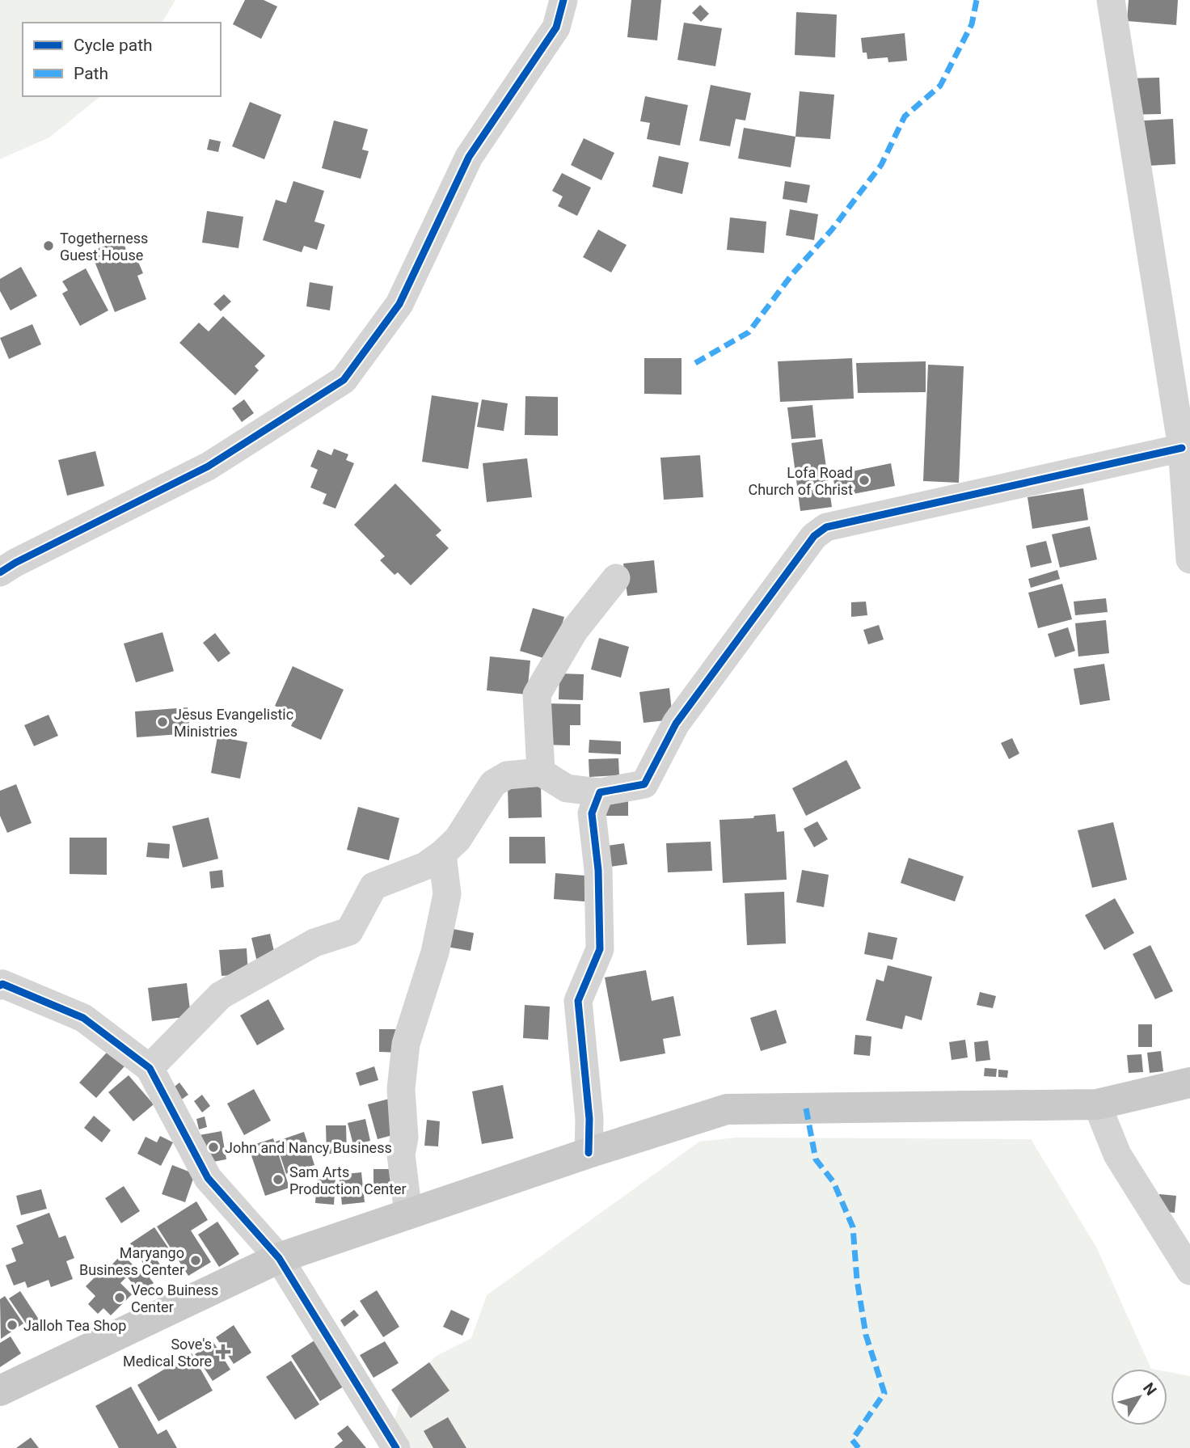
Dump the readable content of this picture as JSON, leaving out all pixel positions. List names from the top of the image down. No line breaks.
{"places":{"other":["Togetherness Guest House","Lofa Road Church of Christ","Jesus Evangelistic Ministries","John and Nancy Business","Sam Arts Production Center","Maryango Business Center","Veco Buiness Center","Jalloh Tea Shop"],"health":["Sove's Medical Store"]},"legend":["Cycle path","Path"],"north":"top right"}
